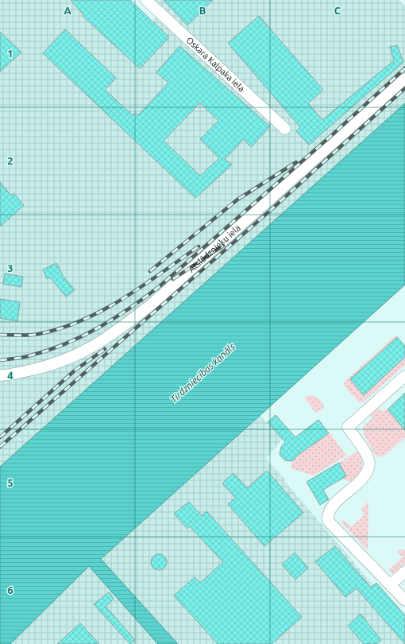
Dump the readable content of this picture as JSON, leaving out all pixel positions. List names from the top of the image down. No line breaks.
{"streets":{"street":["Oskara Kalpaka iela","Atslēdznieku iela"]},"water":["Tirdzniecības kanāls"],"grid":{"columns":["A","B","C"],"rows":["1","2","3","4","5","6"]}}
